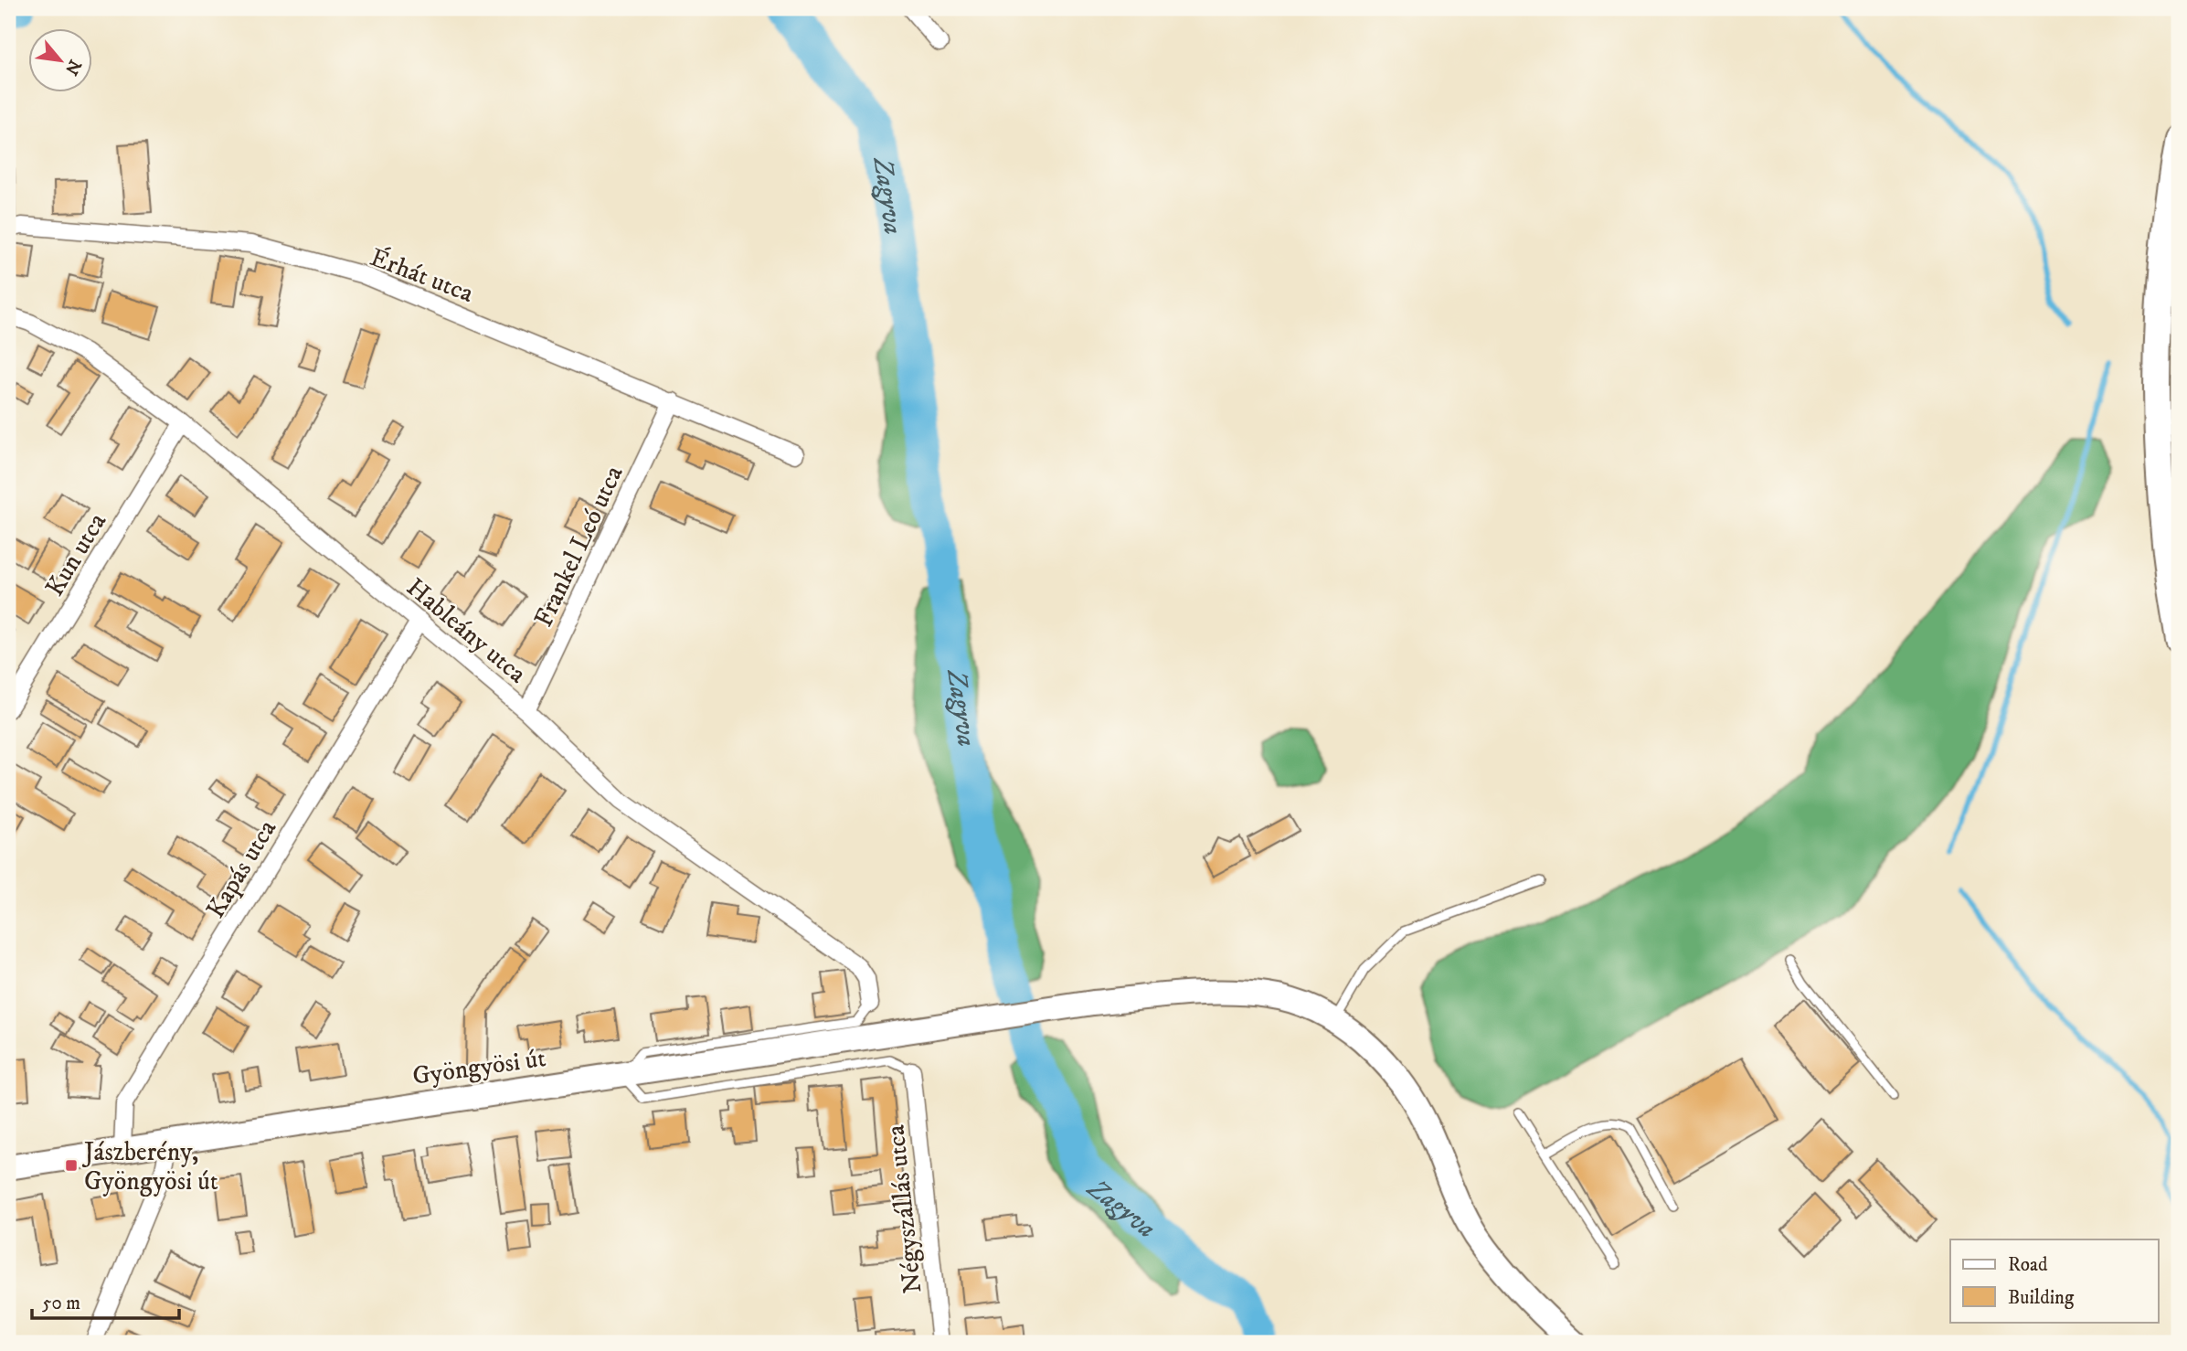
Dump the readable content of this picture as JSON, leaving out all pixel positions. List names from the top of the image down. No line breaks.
{"streets":{"street":["Érhát utca","Frankel Leó utca","Kun utca","Hableány utca","Kapás utca","Gyöngyösi út","Négyszállás utca"]},"crossings":[["Érhát utca","Frankel Leó utca"],["Frankel Leó utca","Hableány utca"],["Kun utca","Hableány utca"],["Hableány utca","Kapás utca"],["Kapás utca","Gyöngyösi út"]],"water":["Zagyva"],"places":{"transit":["Jászberény, Gyöngyösi út"]},"legend":["Road","Building"],"scale_bar":"50 m","north":"bottom right"}
